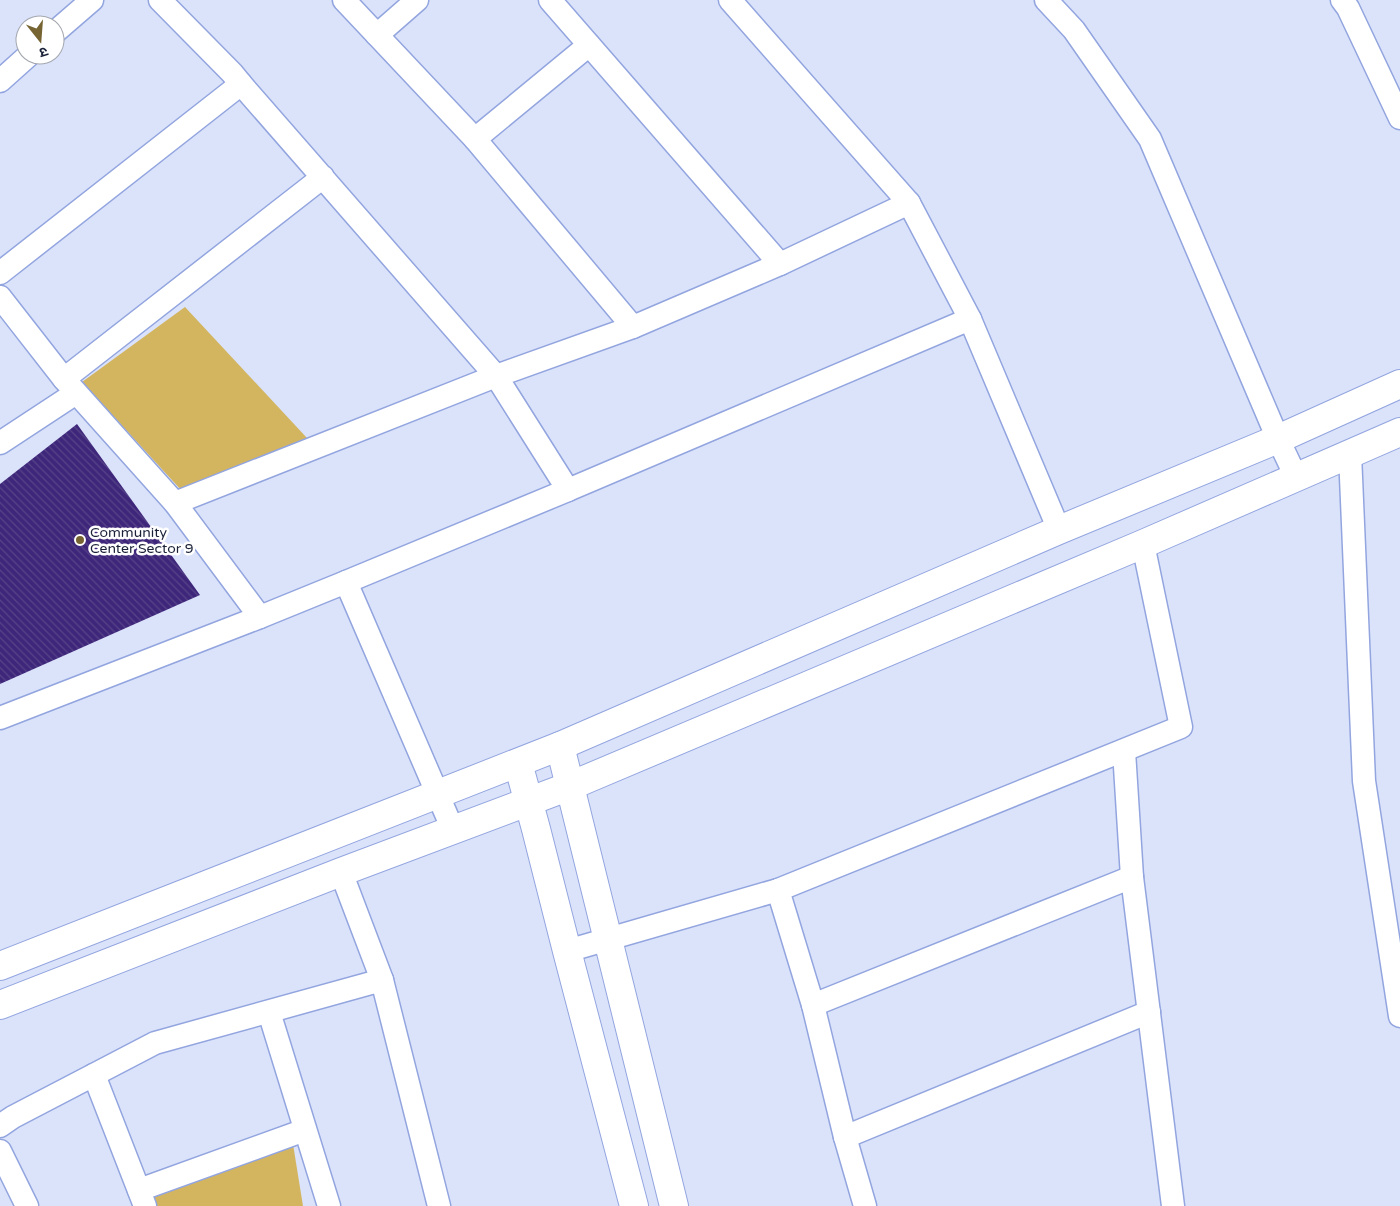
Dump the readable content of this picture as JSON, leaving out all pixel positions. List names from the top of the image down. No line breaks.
{"places":["Community Center Sector 9"],"north":"bottom"}
